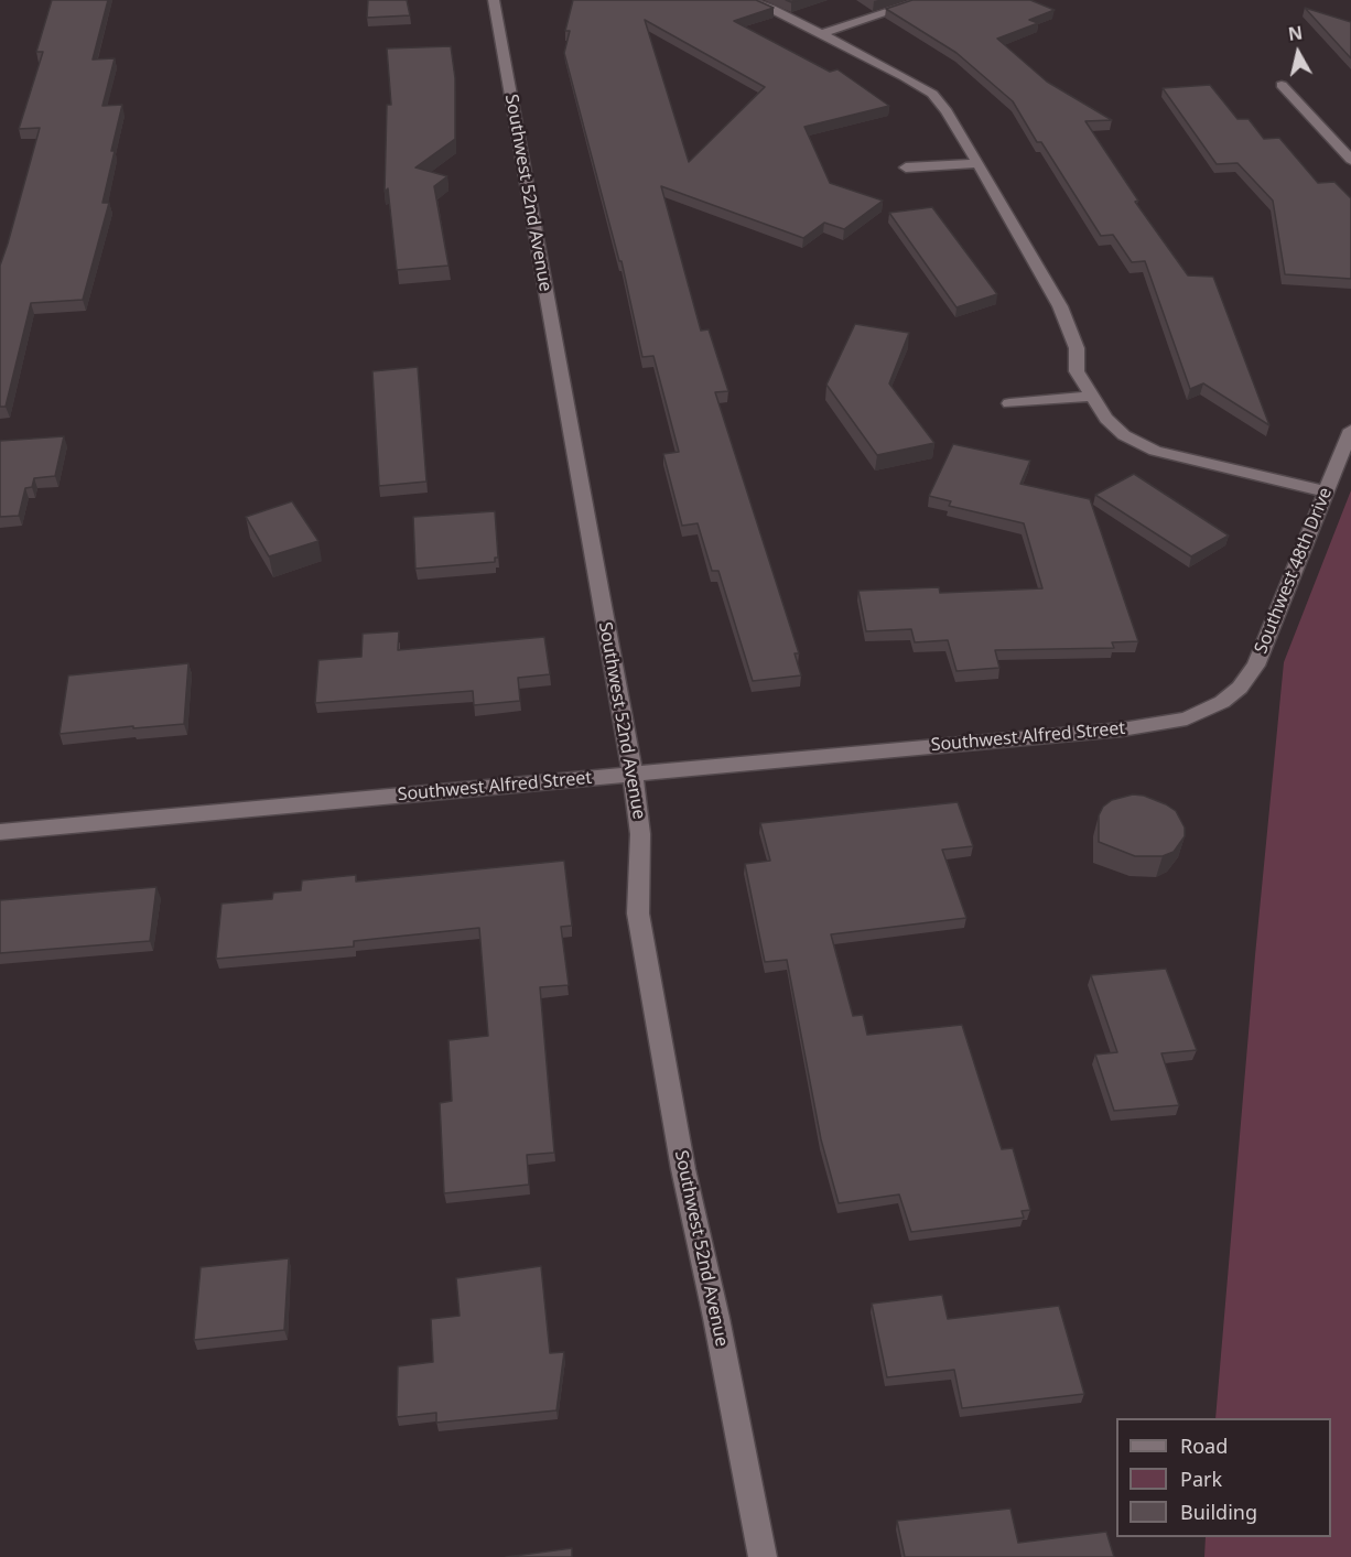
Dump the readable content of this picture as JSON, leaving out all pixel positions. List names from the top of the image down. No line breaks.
{"streets":{"street":["Southwest 52nd Avenue","Southwest 48th Drive","Southwest Alfred Street"]},"crossings":[["Southwest 52nd Avenue","Southwest Alfred Street"],["Southwest 48th Drive","Southwest Alfred Street"]],"legend":["Road","Park","Building"],"north":"top"}
